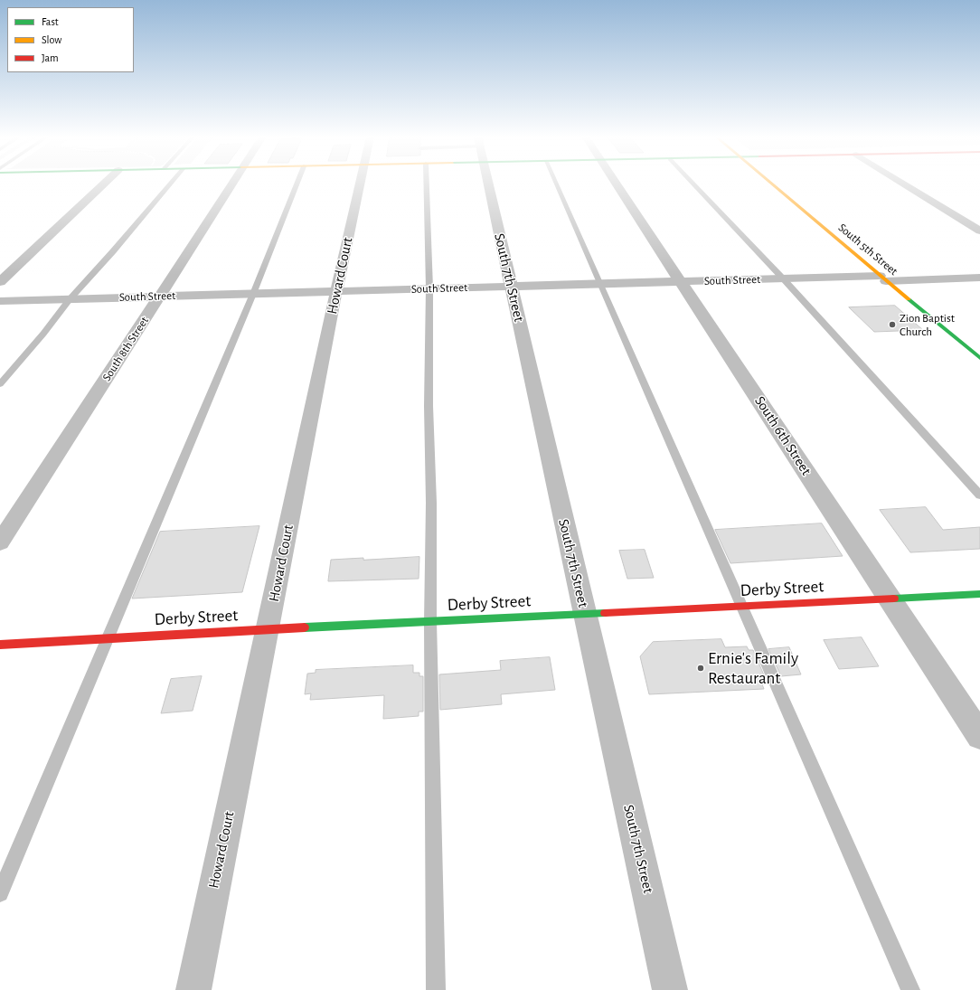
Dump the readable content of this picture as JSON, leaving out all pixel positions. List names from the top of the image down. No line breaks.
{"streets":{"street":["South 5th Street","Howard Court","South 7th Street","South Street","South 8th Street","South 6th Street","Derby Street"]},"crossings":[["South 5th Street","South Street"],["Howard Court","South Street"],["Howard Court","Derby Street"],["South 7th Street","South Street"],["South 7th Street","Derby Street"],["South Street","South 8th Street"],["South Street","South 6th Street"],["South 6th Street","Derby Street"]],"places":["Zion Baptist Church","Ernie's Family Restaurant"],"legend":["Fast","Slow","Jam"]}
